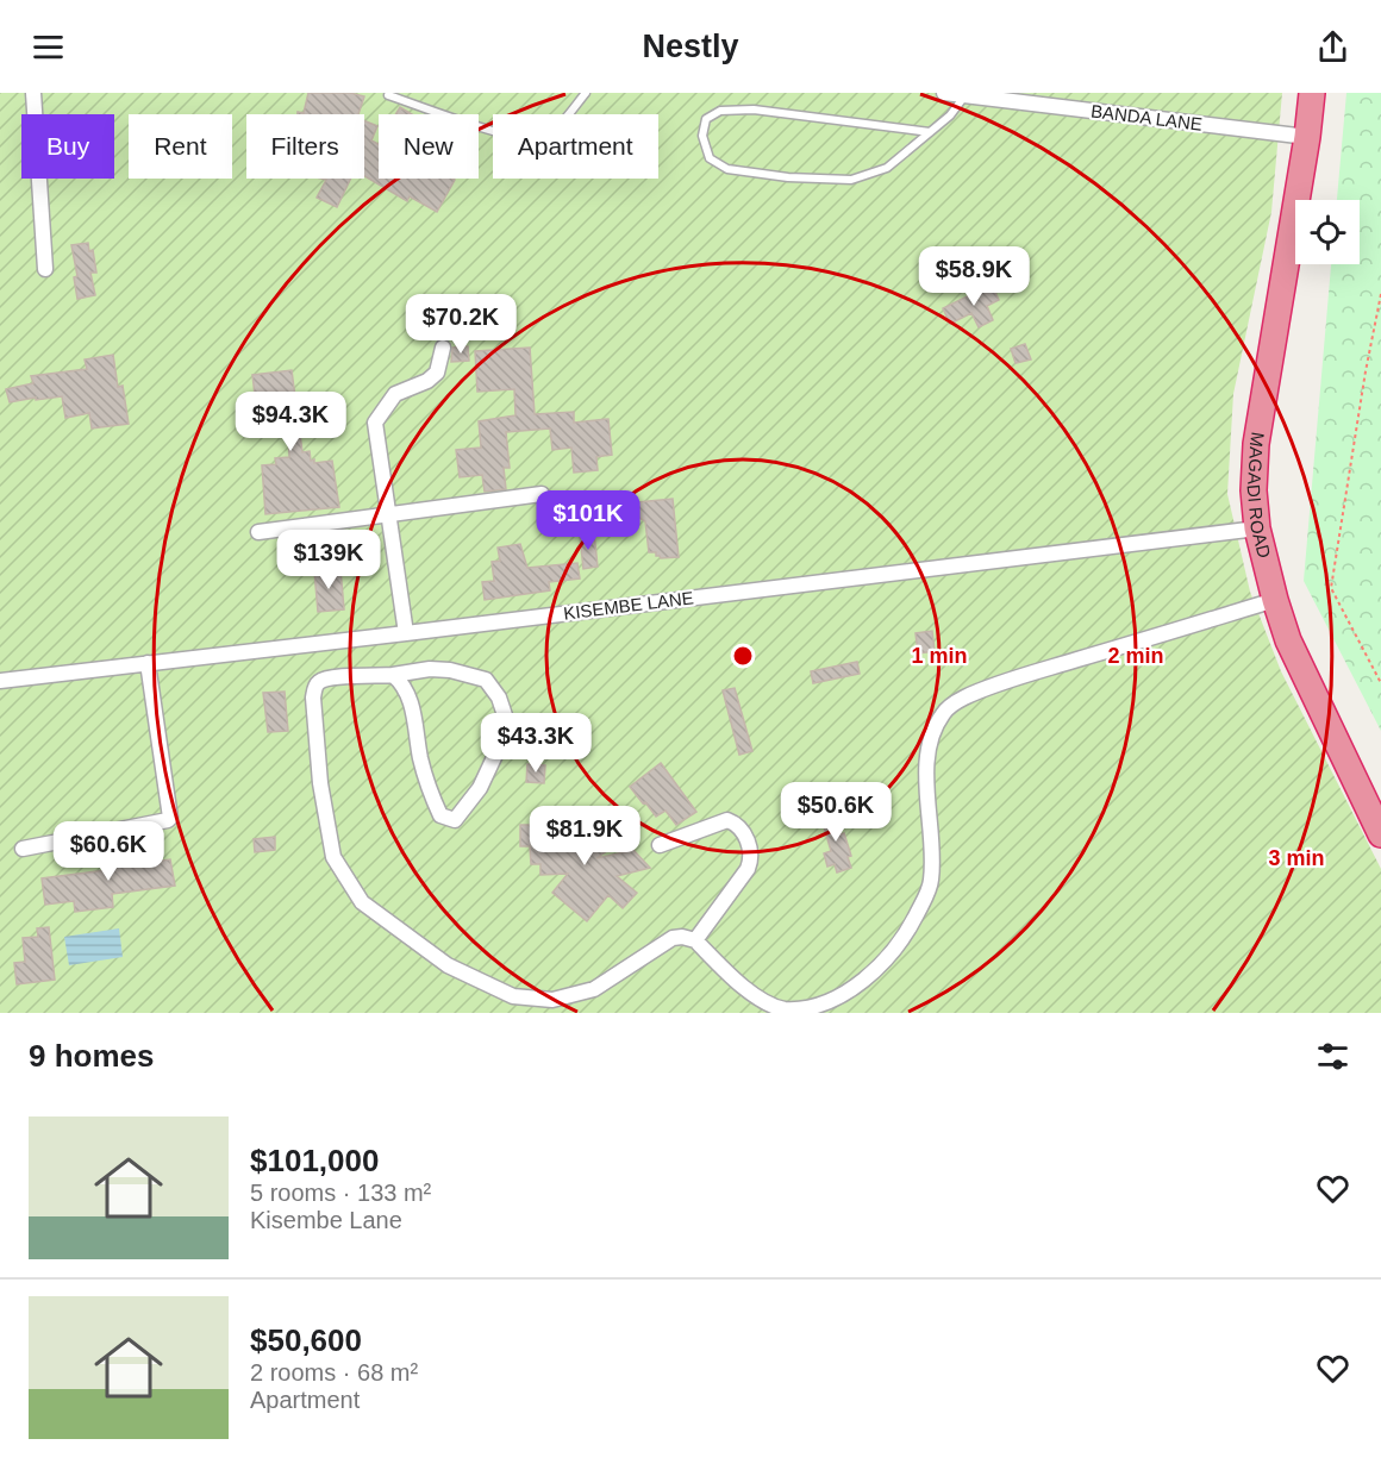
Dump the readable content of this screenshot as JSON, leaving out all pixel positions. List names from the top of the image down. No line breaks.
{"streets":{"highway":["MAGADI ROAD"],"street":["BANDA LANE","KISEMBE LANE"]},"crossings":[["BANDA LANE","MAGADI ROAD"],["MAGADI ROAD","KISEMBE LANE"]],"page":{"header":"Nestly","chip":["Buy","Rent","Filters","New","Apartment"],"price":["$58.9K","$70.2K","$94.3K","$101K","$139K","$43.3K","$50.6K","$81.9K","$60.6K"],"heading":"9 homes","list":[{"name":"$101,000","note":"5 rooms · 133 m² · Kisembe Lane"},{"name":"$50,600","note":"2 rooms · 68 m² · Apartment"}]},"rings":["1 min","2 min","3 min"]}
